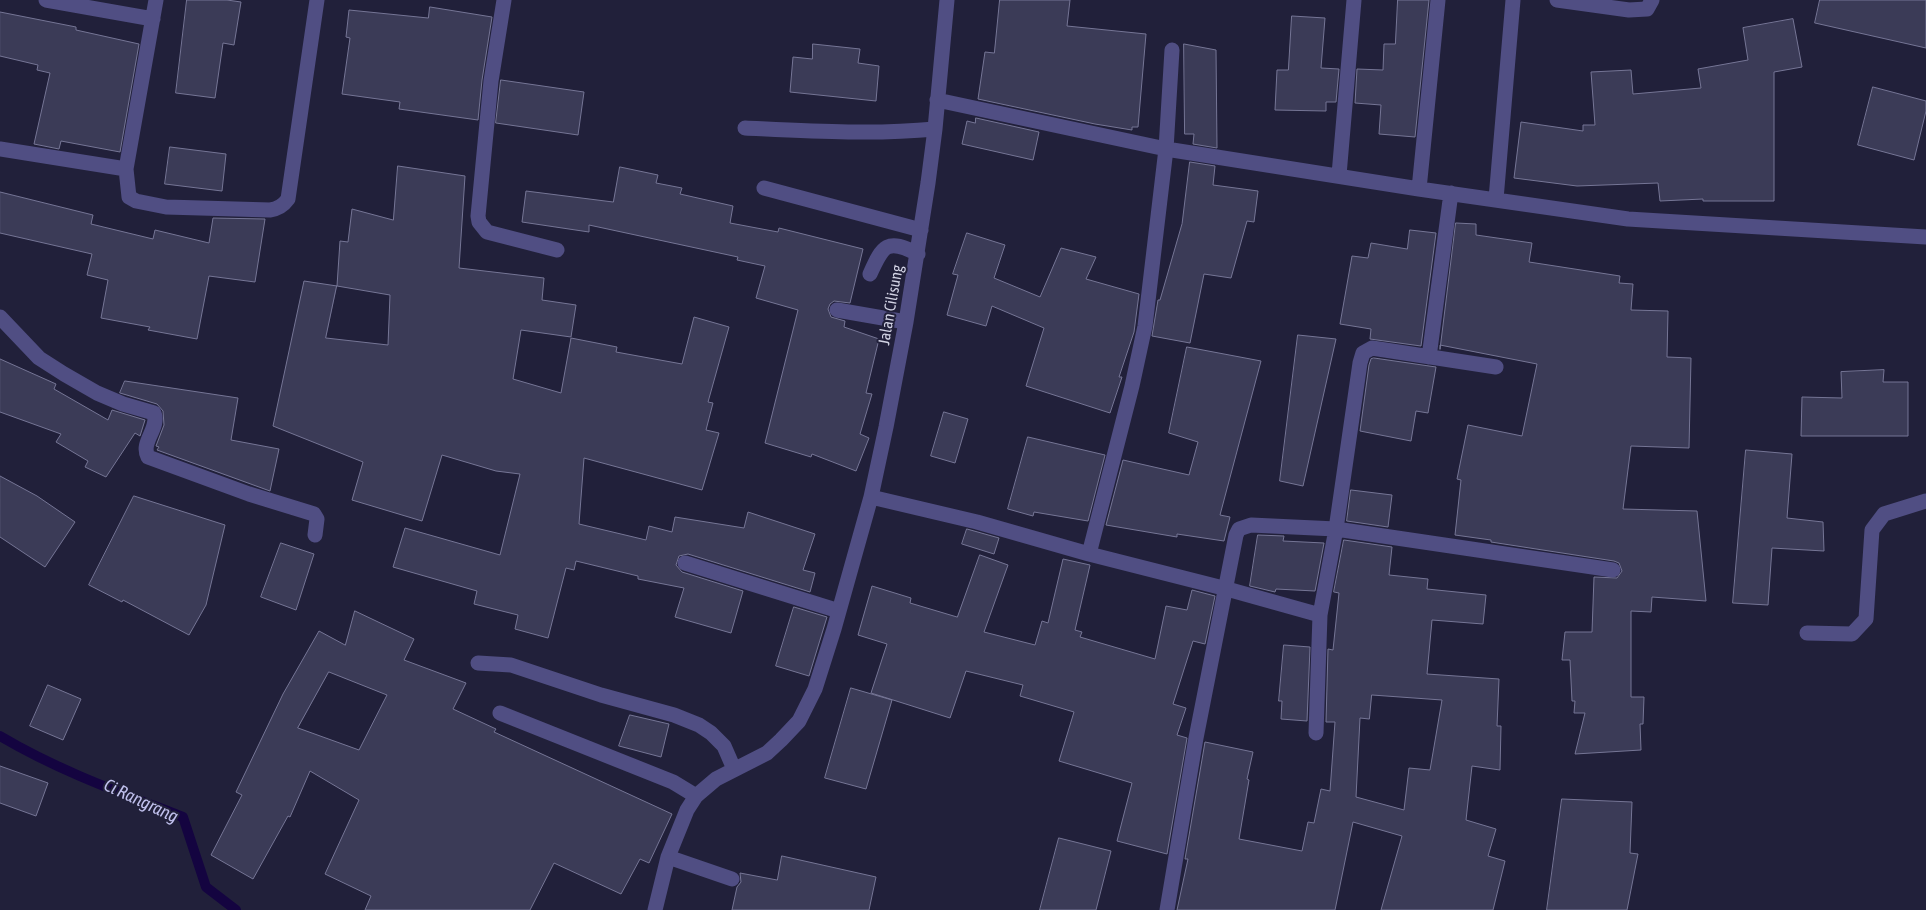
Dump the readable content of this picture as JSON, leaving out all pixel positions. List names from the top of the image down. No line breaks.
{"streets":{"street":["Jalan Cilisung"]},"water":["Ci Rangrang"]}
